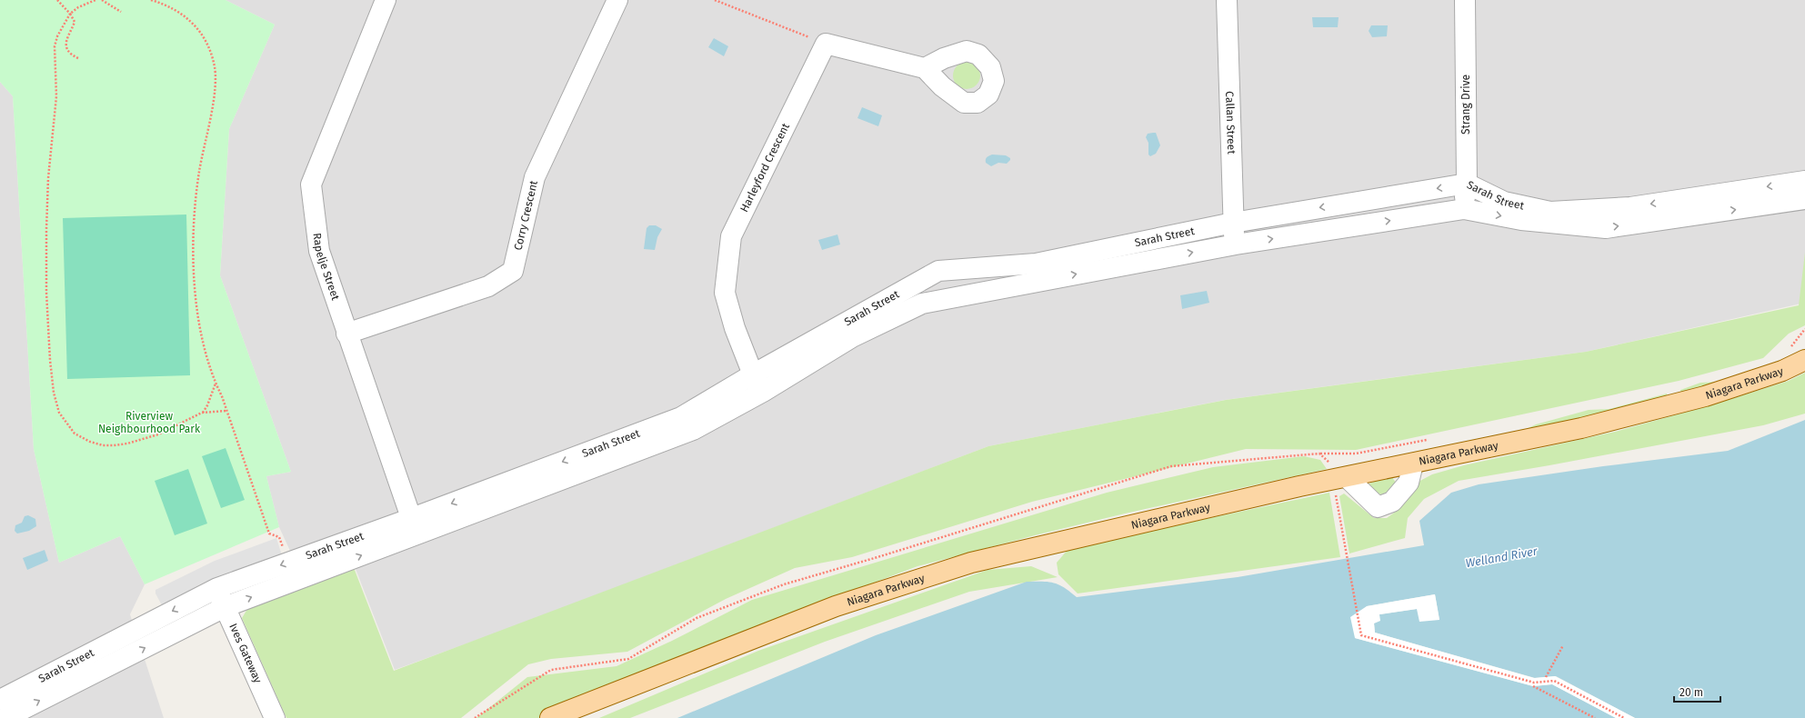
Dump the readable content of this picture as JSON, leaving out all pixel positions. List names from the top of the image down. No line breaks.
{"streets":{"main road":["Niagara Parkway"],"street":["Strang Drive","Callan Street","Harleyford Crescent","Sarah Street","Corry Crescent","Rapelje Street","Ives Gateway"]},"crossings":[["Strang Drive","Sarah Street"],["Callan Street","Sarah Street"],["Harleyford Crescent","Sarah Street"],["Sarah Street","Rapelje Street"],["Sarah Street","Ives Gateway"],["Corry Crescent","Rapelje Street"]],"water":["Welland River"],"parks":["Riverview Neighbourhood Park"],"scale_bar":"20 m"}
